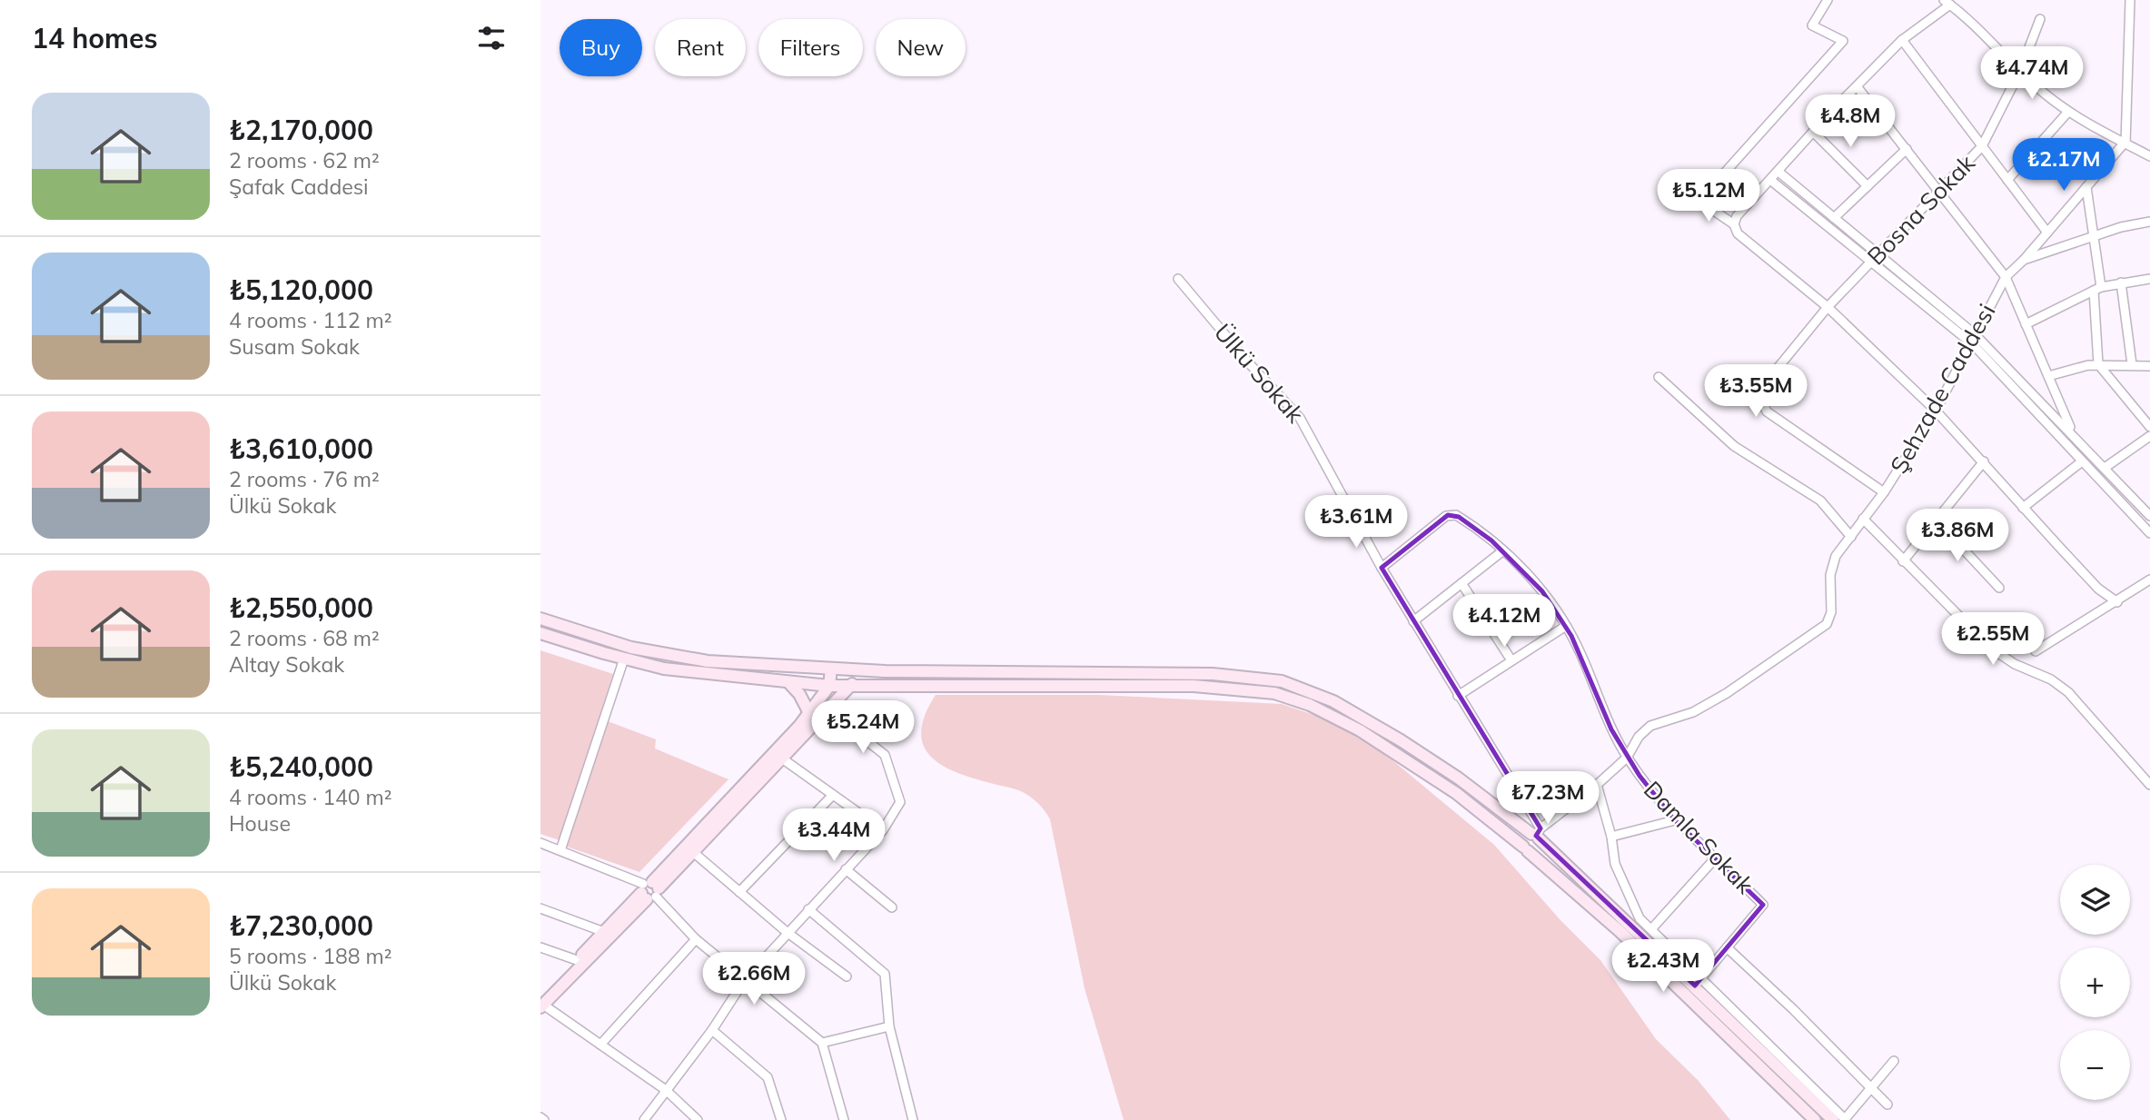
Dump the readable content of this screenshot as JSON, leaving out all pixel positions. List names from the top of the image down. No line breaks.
{"streets":{"street":["Bosna Sokak","Ülkü Sokak","Şehzade Caddesi","Damla Sokak"]},"crossings":[["Bosna Sokak","Şehzade Caddesi"],["Ülkü Sokak","Şehzade Caddesi"],["Ülkü Sokak","Damla Sokak"],["Şehzade Caddesi","Damla Sokak"]],"page":{"heading":"14 homes","chip":["Buy","Rent","Filters","New"],"price":["₺4.74M","₺4.8M","₺2.17M","₺5.12M","₺3.55M","₺3.61M","₺3.86M","₺4.12M","₺2.55M","₺5.24M","₺7.23M","₺3.44M","₺2.43M","₺2.66M"],"list":[{"name":"₺2,170,000","note":"2 rooms · 62 m² · Şafak Caddesi"},{"name":"₺5,120,000","note":"4 rooms · 112 m² · Susam Sokak"},{"name":"₺3,610,000","note":"2 rooms · 76 m² · Ülkü Sokak"},{"name":"₺2,550,000","note":"2 rooms · 68 m² · Altay Sokak"},{"name":"₺5,240,000","note":"4 rooms · 140 m² · House"},{"name":"₺7,230,000","note":"5 rooms · 188 m² · Ülkü Sokak"}],"map_buttons":["+","−"]}}
